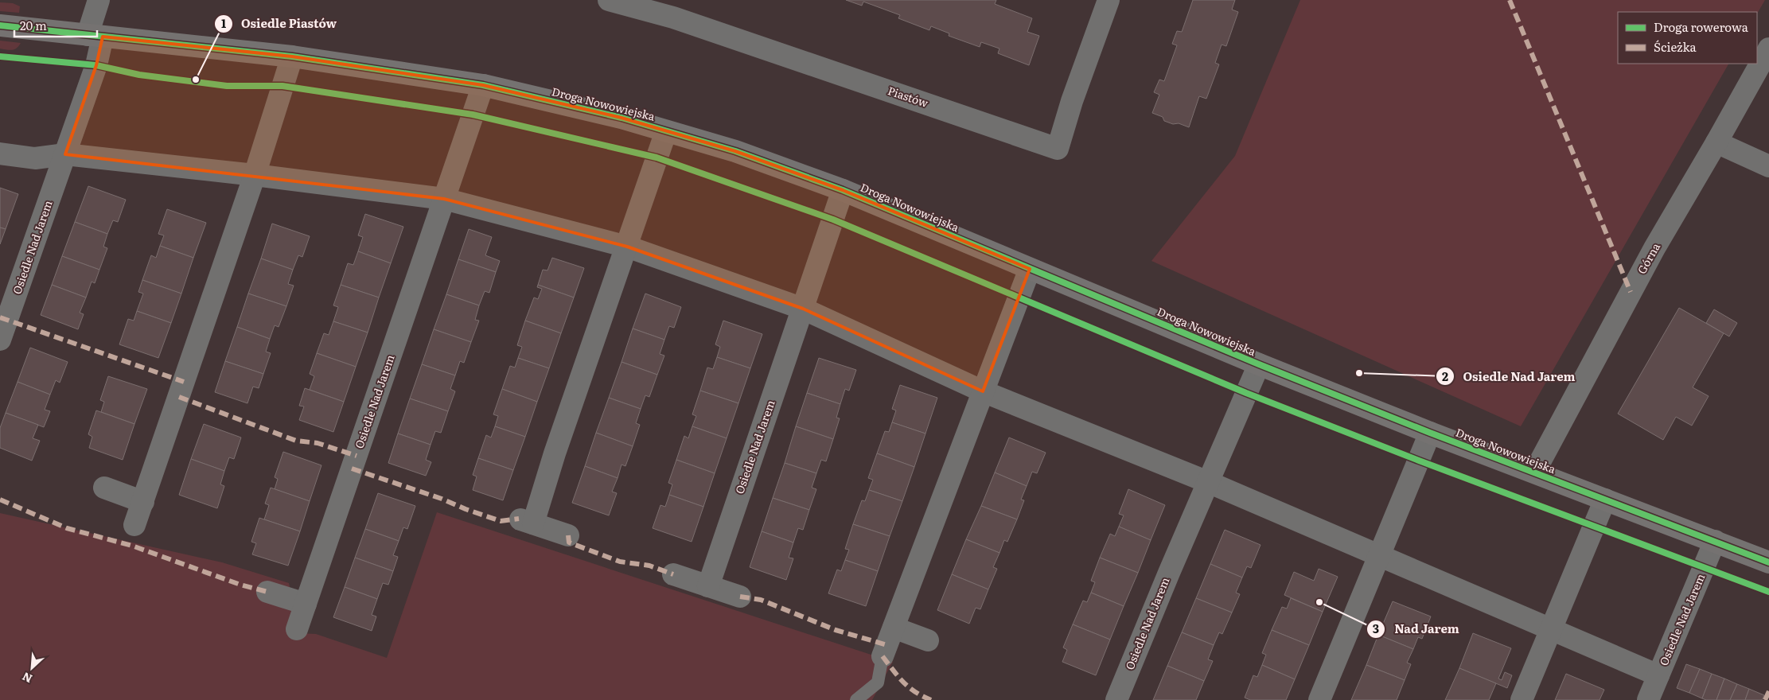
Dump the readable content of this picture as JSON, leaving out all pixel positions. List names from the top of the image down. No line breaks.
{"streets":{"street":["Piastów","Droga Nowowiejska","Osiedle Nad Jarem","Górna"]},"crossings":[["Droga Nowowiejska","Osiedle Nad Jarem"],["Droga Nowowiejska","Górna"]],"places":["Osiedle Piastów","Osiedle Nad Jarem","Nad Jarem"],"legend":["Droga rowerowa","Ścieżka"],"scale_bar":"20 m","north":"bottom left"}
